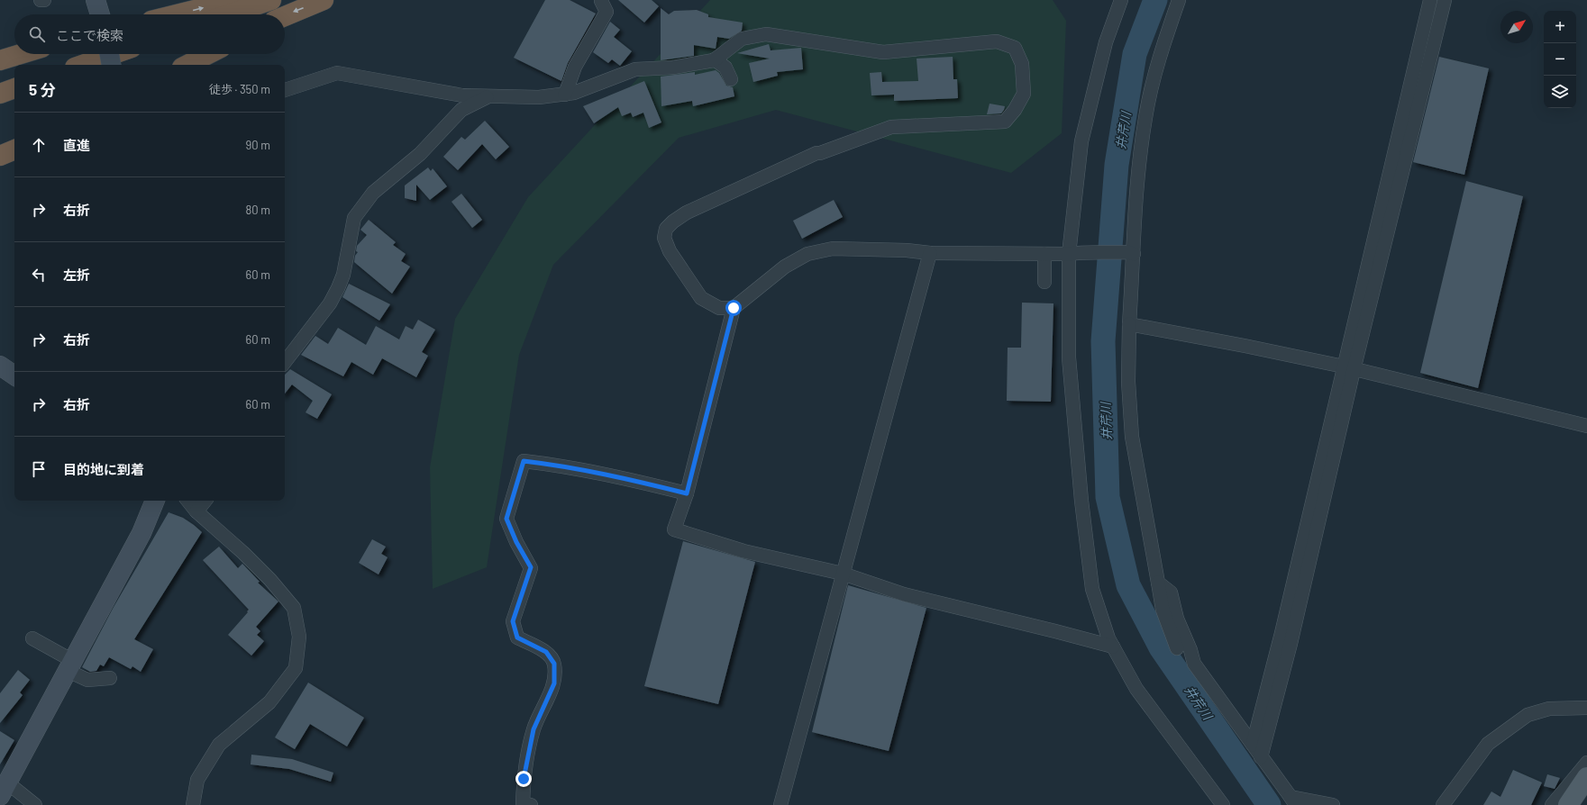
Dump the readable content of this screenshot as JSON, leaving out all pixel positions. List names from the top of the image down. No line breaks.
{"water":["井芹川"],"north":"top right","page":{"map_buttons":["+","−"],"search":"ここで検索","heading":["5 分","徒歩 · 350 m"],"list":[["直進","90 m"],["右折","80 m"],["左折","60 m"],["右折","60 m"],["右折","60 m"],"目的地に到着"]}}
